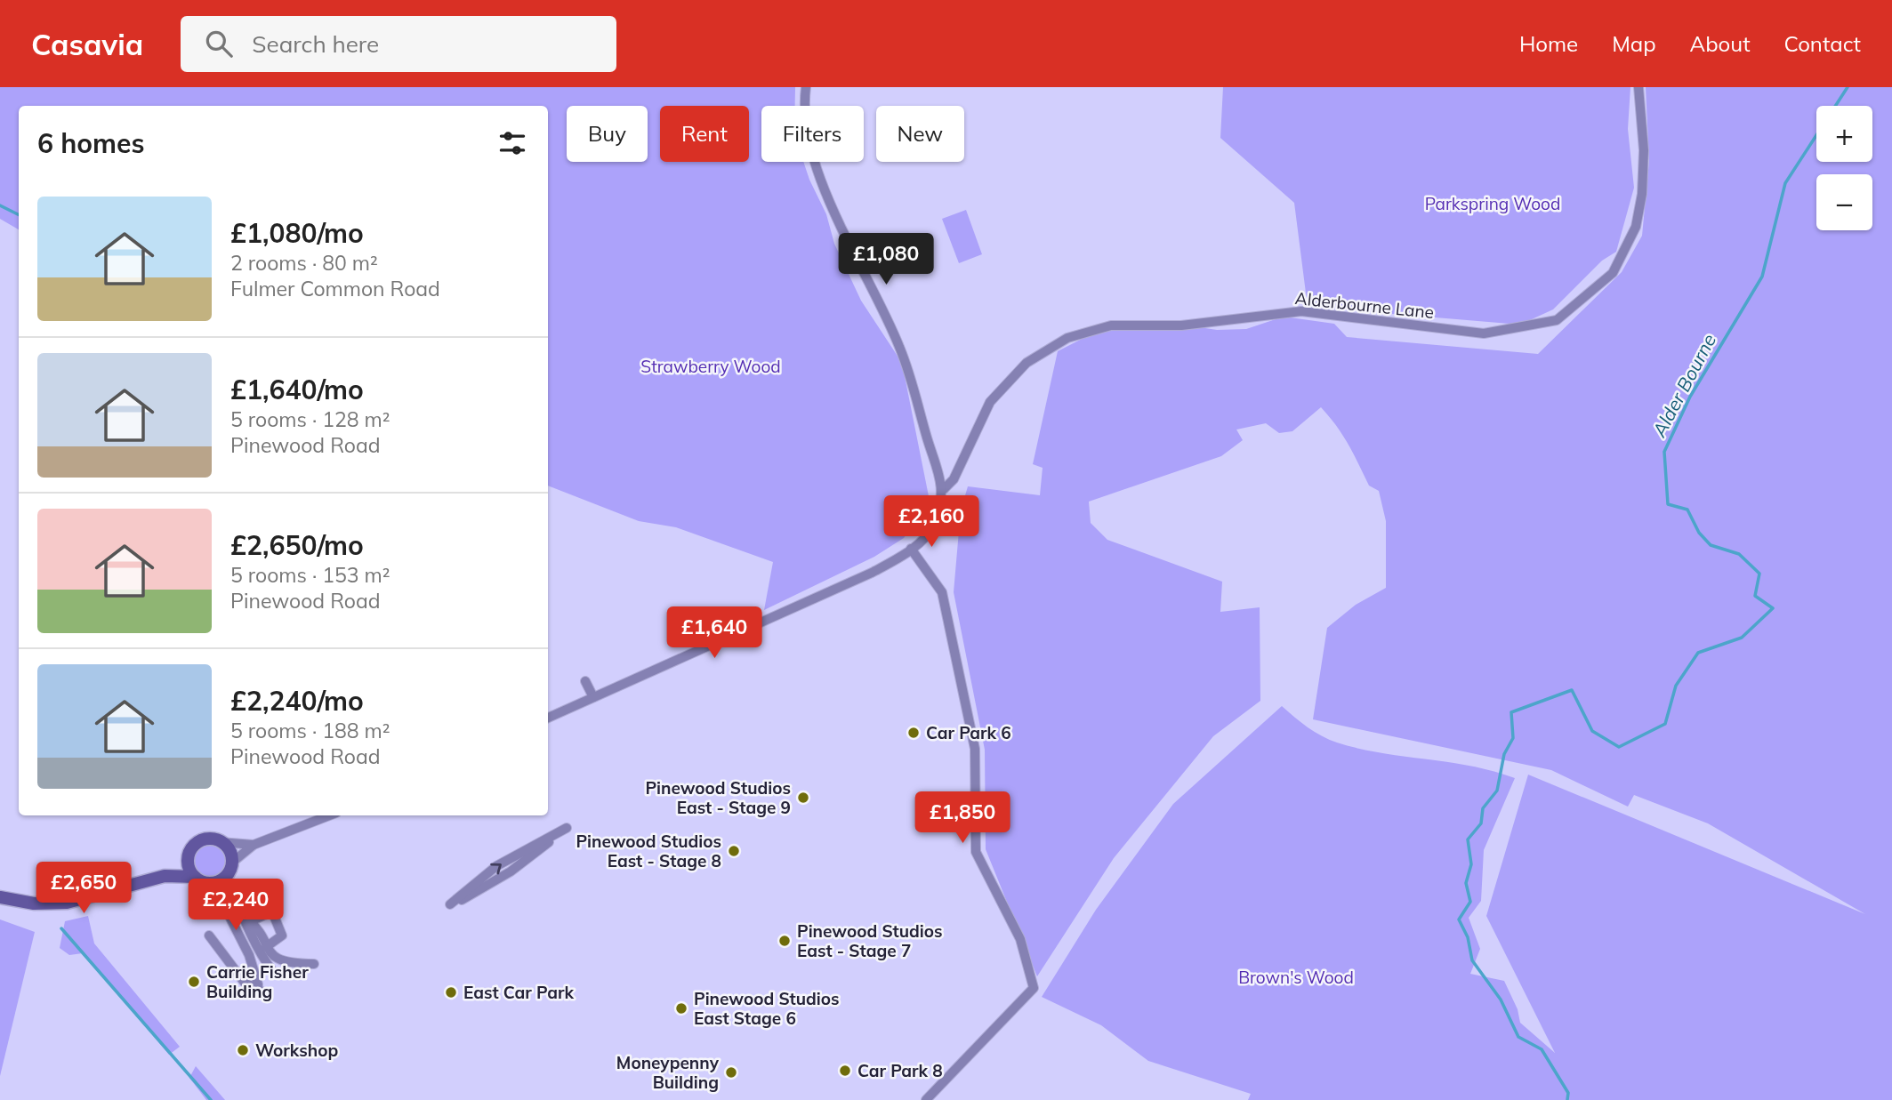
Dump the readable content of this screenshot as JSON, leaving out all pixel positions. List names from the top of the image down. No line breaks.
{"streets":{"street":["Alderbourne Lane"]},"water":["Alder Bourne"],"parks":["Parkspring Wood","Strawberry Wood","Brown's Wood"],"places":["Car Park 6","Pinewood Studios East - Stage 9","Pinewood Studios East - Stage 8","Pinewood Studios East - Stage 7","Carrie Fisher Building","East Car Park","Pinewood Studios East Stage 6","Workshop","Car Park 8","Moneypenny Building"],"page":{"header":"Casavia","search":"Search here","nav":["Home","Map","About","Contact"],"map_buttons":["+","−"],"chip":["Buy","Rent","Filters","New"],"heading":"6 homes","list":[{"name":"£1,080/mo","note":"2 rooms · 80 m² · Fulmer Common Road"},{"name":"£1,640/mo","note":"5 rooms · 128 m² · Pinewood Road"},{"name":"£2,650/mo","note":"5 rooms · 153 m² · Pinewood Road"},{"name":"£2,240/mo","note":"5 rooms · 188 m² · Pinewood Road"}],"price":["£1,080","£2,160","£1,640","£1,850","£2,650","£2,240"]}}
